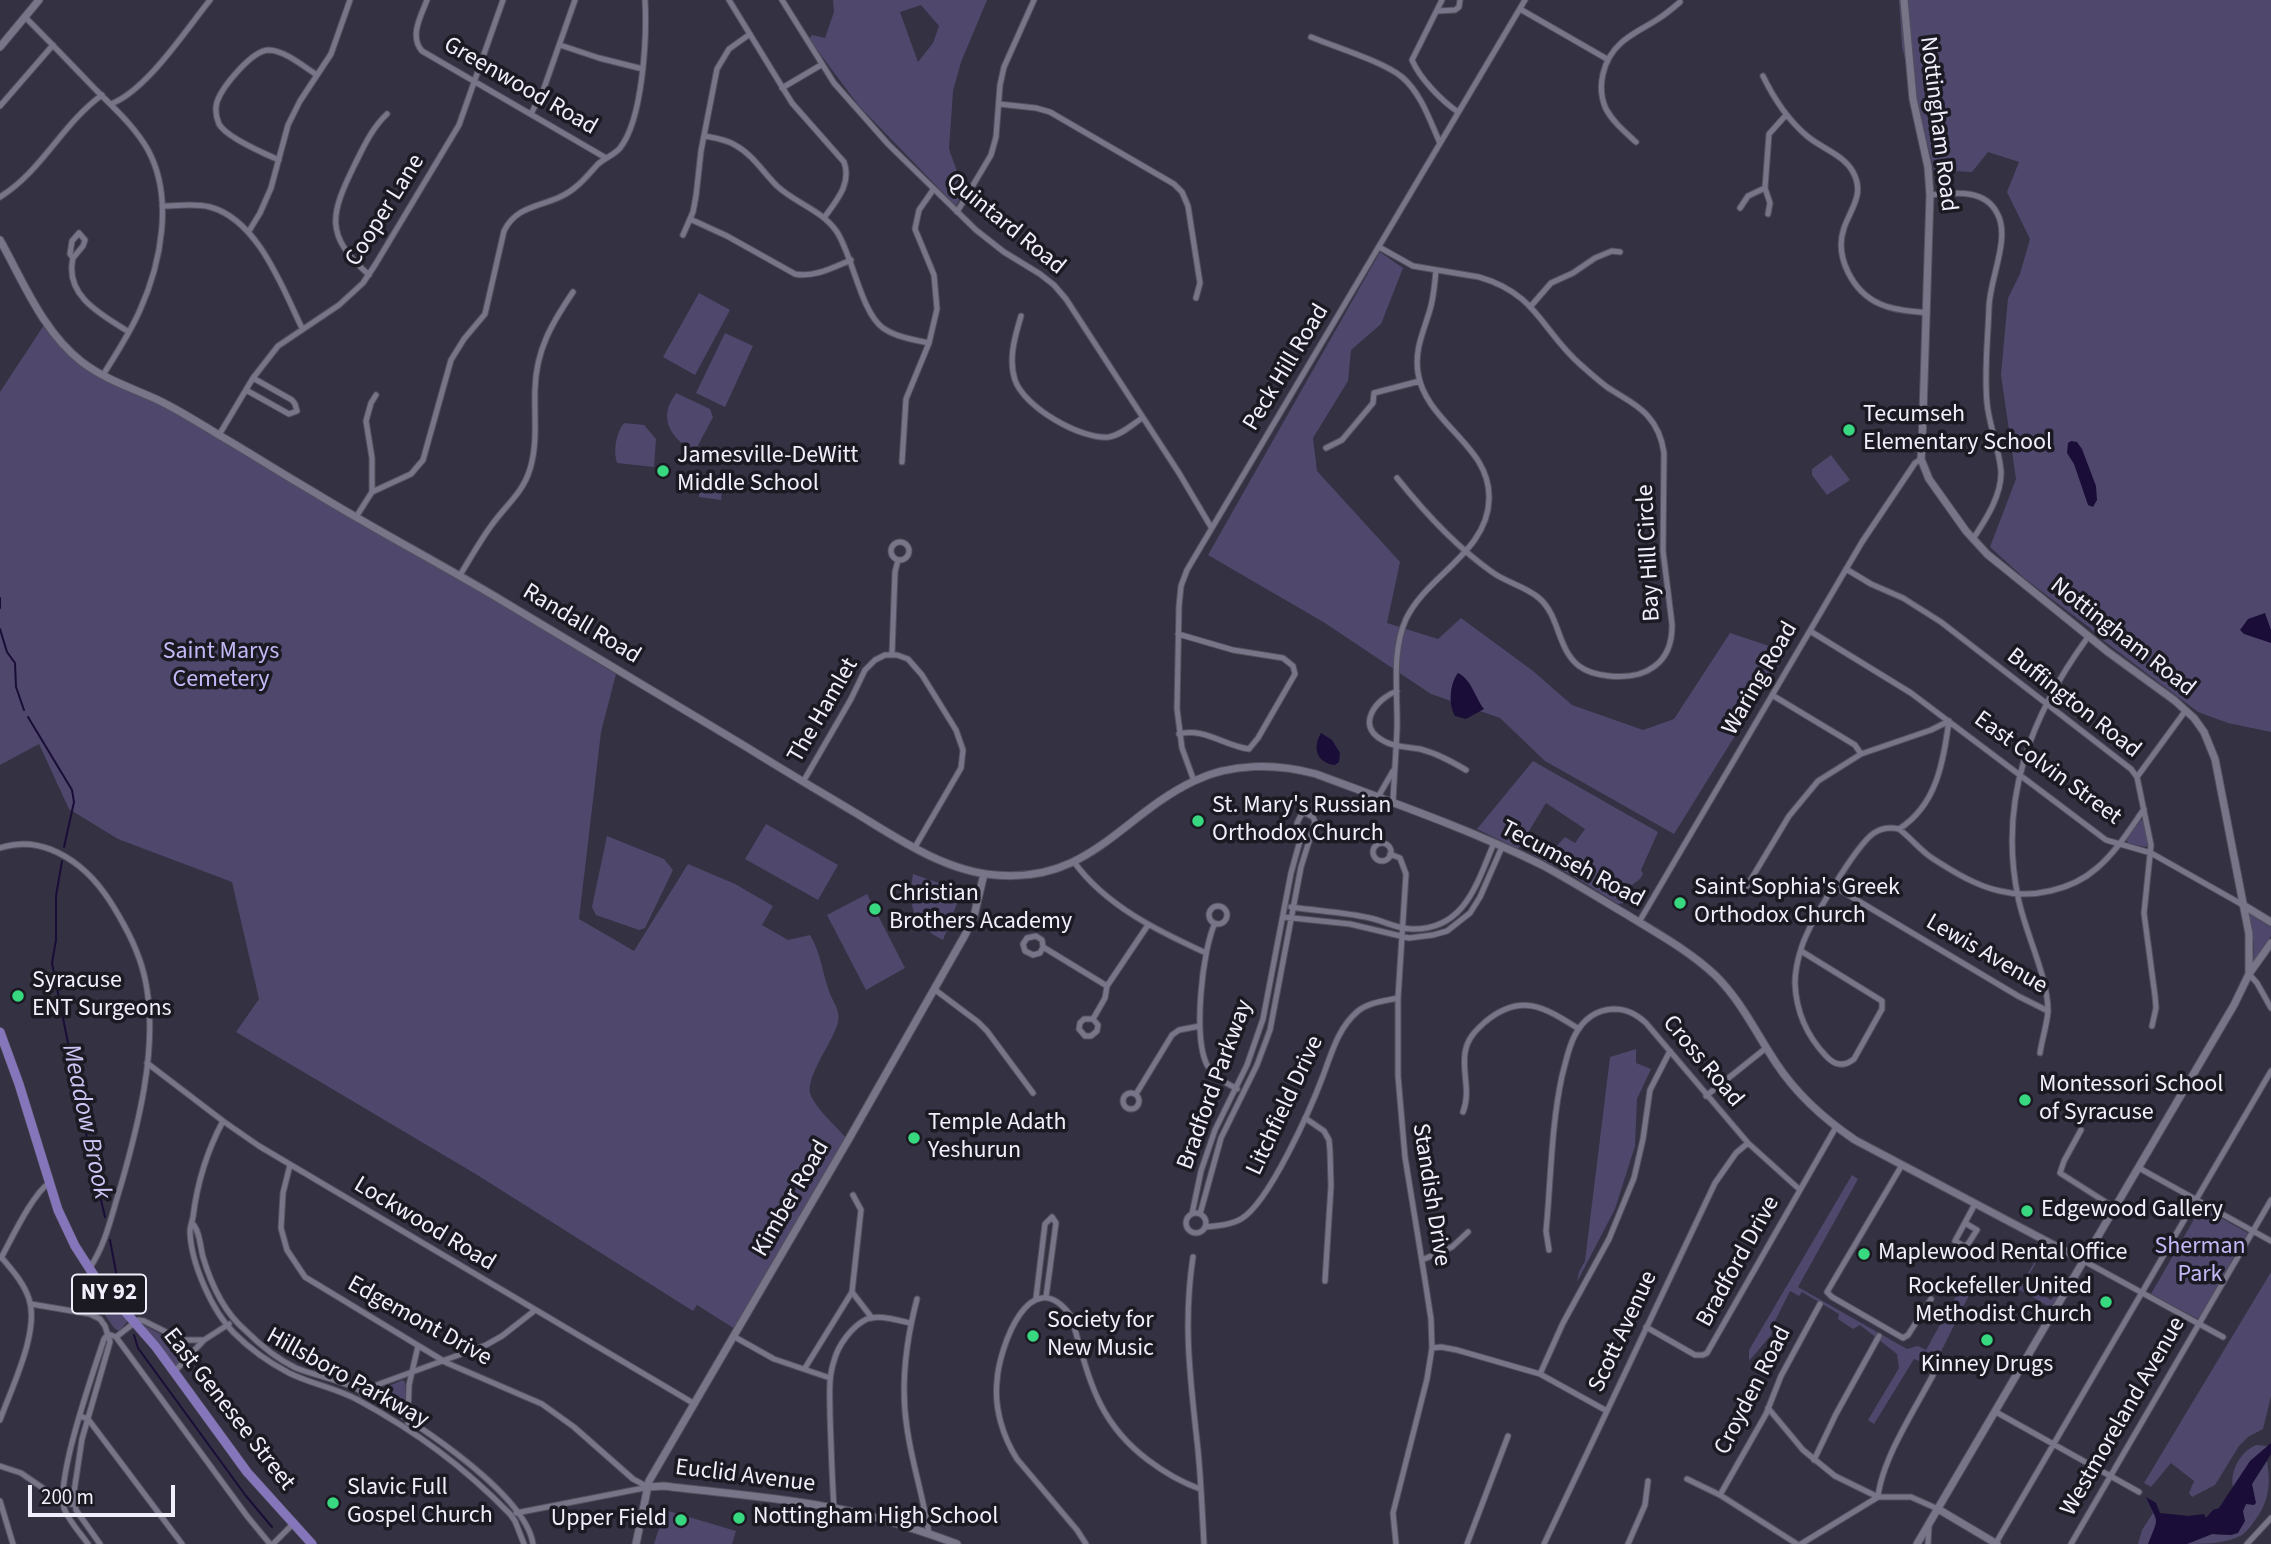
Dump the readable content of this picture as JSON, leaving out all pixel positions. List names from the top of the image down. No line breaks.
{"streets":{"main road":["NY 92","East Genesee Street"],"street":["Greenwood Road","Nottingham Road","Cooper Lane","Quintard Road","Peck Hill Road","Bay Hill Circle","Randall Road","Waring Road","Buffington Road","The Hamlet","East Colvin Street","Tecumseh Road","Lewis Avenue","Cross Road","Bradford Parkway","Litchfield Drive","Standish Drive","Kimber Road","Lockwood Road","Bradford Drive","Edgemont Drive","Scott Avenue","Hillsboro Parkway","Croyden Road","Westmoreland Avenue","Euclid Avenue"]},"crossings":[["Greenwood Road","Cooper Lane"],["Nottingham Road","Waring Road"],["Nottingham Road","East Colvin Street"],["Nottingham Road","Tecumseh Road"],["Cooper Lane","Randall Road"],["Quintard Road","Peck Hill Road"],["Peck Hill Road","Bay Hill Circle"],["Peck Hill Road","Randall Road"],["Peck Hill Road","Tecumseh Road"],["Randall Road","The Hamlet"],["Randall Road","Tecumseh Road"],["Randall Road","Kimber Road"],["Waring Road","Buffington Road"],["Waring Road","East Colvin Street"],["Waring Road","Tecumseh Road"],["Buffington Road","East Colvin Street"],["Tecumseh Road","Bradford Drive"],["Tecumseh Road","Westmoreland Avenue"],["Cross Road","Bradford Drive"],["Cross Road","Scott Avenue"],["Bradford Parkway","Litchfield Drive"],["Litchfield Drive","Standish Drive"],["Kimber Road","Lockwood Road"],["Kimber Road","Edgemont Drive"],["Kimber Road","Euclid Avenue"],["Lockwood Road","Edgemont Drive"],["Lockwood Road","Hillsboro Parkway"],["Bradford Drive","Scott Avenue"],["Edgemont Drive","Euclid Avenue"]],"water":["Meadow Brook"],"parks":["Saint Marys Cemetery","Sherman Park"],"places":["Tecumseh Elementary School","Jamesville-DeWitt Middle School","St. Mary's Russian Orthodox Church","Saint Sophia's Greek Orthodox Church","Christian Brothers Academy","Syracuse ENT Surgeons","Montessori School of Syracuse","Temple Adath Yeshurun","Edgewood Gallery","Maplewood Rental Office","Rockefeller United Methodist Church","Society for New Music","Kinney Drugs","Slavic Full Gospel Church","Nottingham High School","Upper Field"],"scale_bar":"200 m"}
